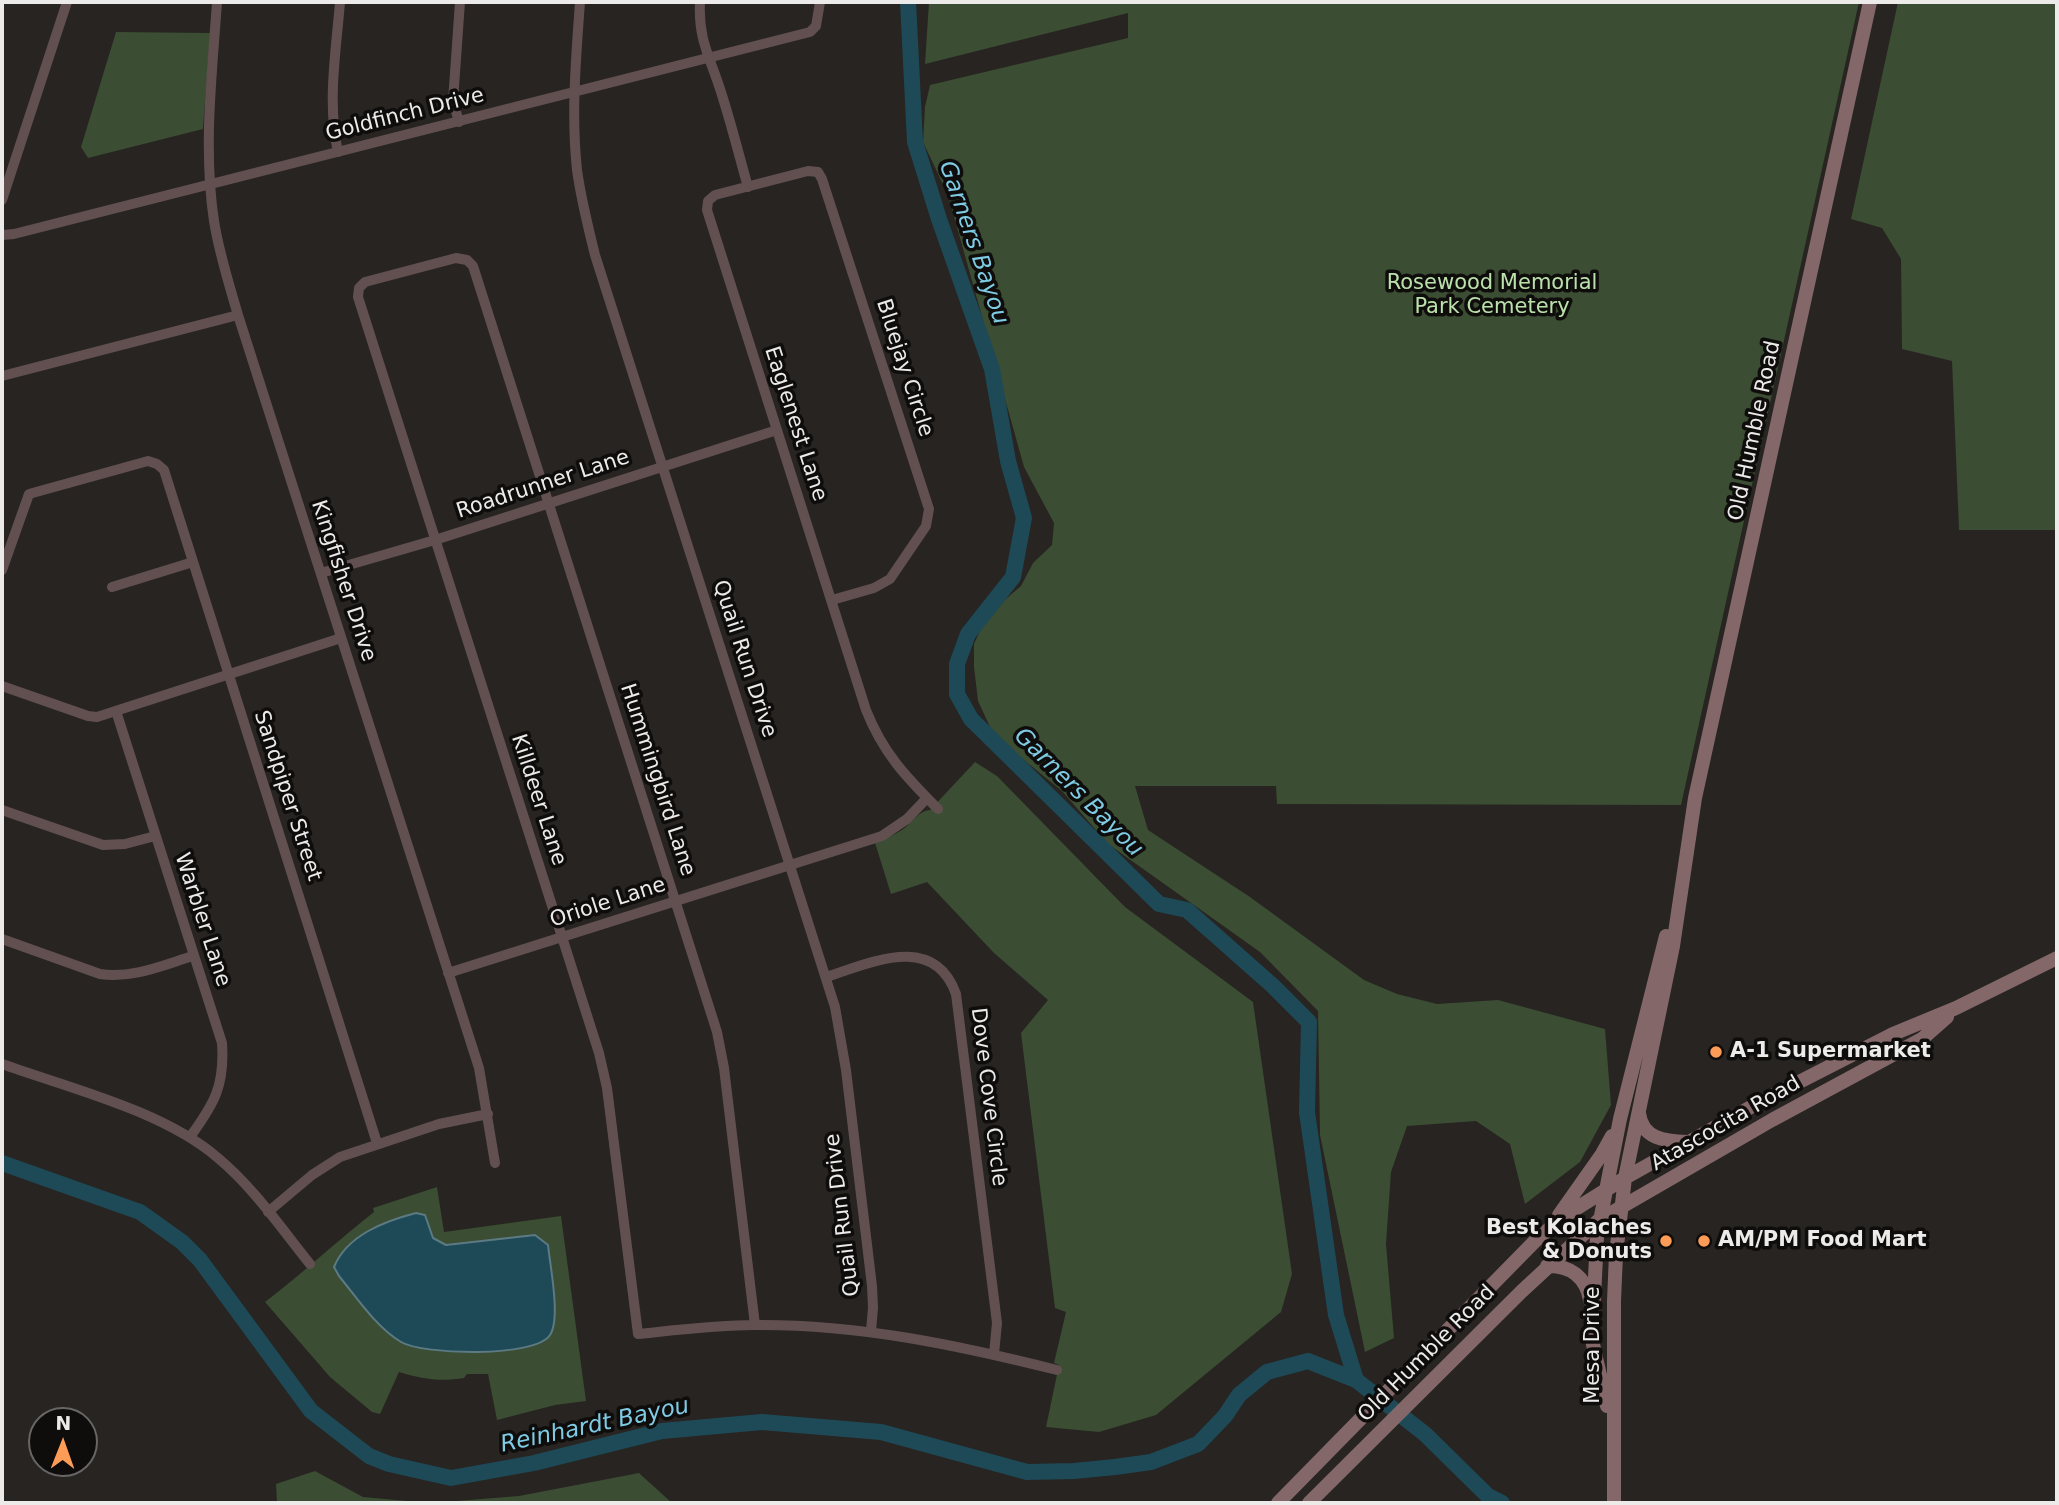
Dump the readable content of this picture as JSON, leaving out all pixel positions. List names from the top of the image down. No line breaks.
{"streets":{"main road":["Old Humble Road","Atascocita Road","Mesa Drive"],"street":["Goldfinch Drive","Bluejay Circle","Eaglenest Lane","Roadrunner Lane","Kingfisher Drive","Quail Run Drive","Hummingbird Lane","Sandpiper Street","Killdeer Lane","Oriole Lane","Warbler Lane","Dove Cove Circle"]},"crossings":[["Goldfinch Drive","Kingfisher Drive"],["Goldfinch Drive","Quail Run Drive"],["Bluejay Circle","Eaglenest Lane"],["Eaglenest Lane","Roadrunner Lane"],["Eaglenest Lane","Oriole Lane"],["Old Humble Road","Atascocita Road"],["Old Humble Road","Mesa Drive"],["Roadrunner Lane","Kingfisher Drive"],["Roadrunner Lane","Quail Run Drive"],["Roadrunner Lane","Hummingbird Lane"],["Roadrunner Lane","Killdeer Lane"],["Kingfisher Drive","Oriole Lane"],["Quail Run Drive","Oriole Lane"],["Quail Run Drive","Dove Cove Circle"],["Hummingbird Lane","Killdeer Lane"],["Hummingbird Lane","Oriole Lane"],["Killdeer Lane","Oriole Lane"],["Atascocita Road","Mesa Drive"]],"water":["Garners Bayou","Reinhardt Bayou"],"parks":["Rosewood Memorial Park Cemetery"],"places":["A-1 Supermarket","Best Kolaches & Donuts","AM/PM Food Mart"],"north":"top"}
